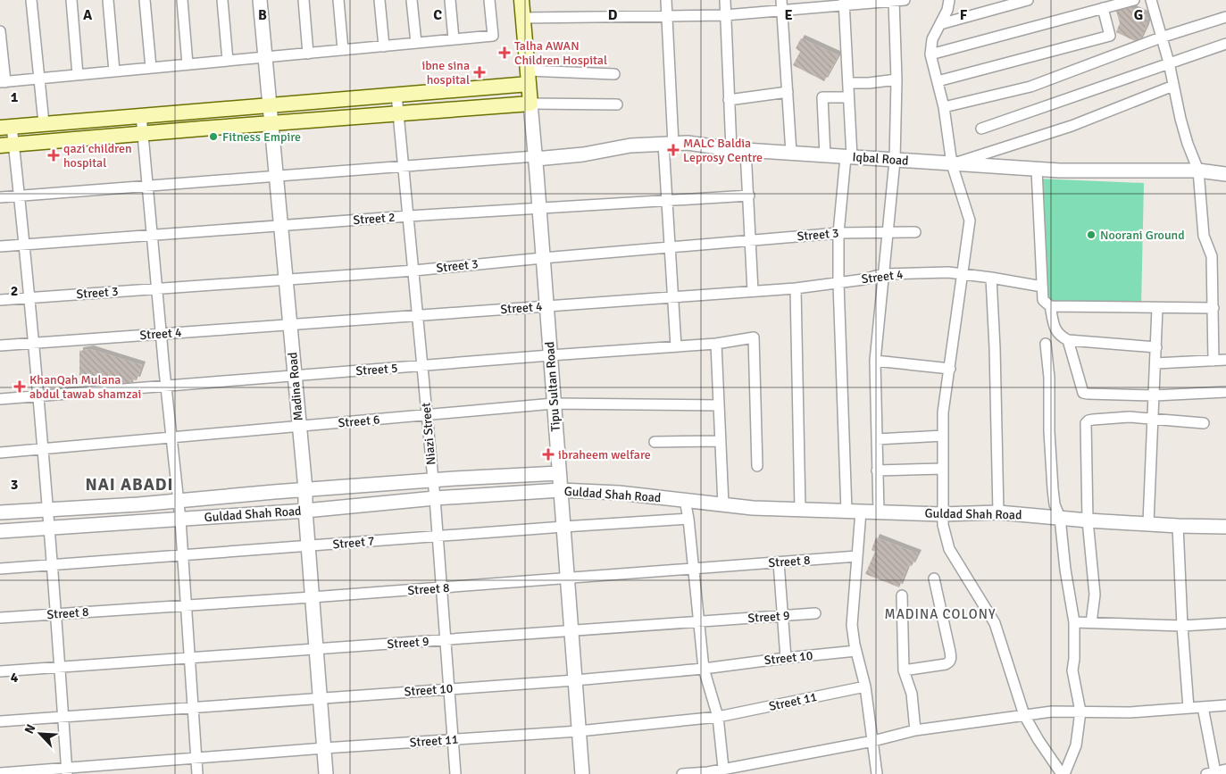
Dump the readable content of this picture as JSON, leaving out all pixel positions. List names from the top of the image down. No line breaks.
{"streets":{"main road":["Tipu Sultan Road"],"street":["Iqbal Road","Street 2","Street 3","Street 4","Street 5","Madina Road","Street 6","Niazi Street","Guldad Shah Road","Street 7","Street 8","Street 9","Street 10","Street 11"]},"crossings":[["Iqbal Road","Tipu Sultan Road"],["Street 2","Madina Road"],["Street 2","Tipu Sultan Road"],["Street 2","Niazi Street"],["Street 3","Madina Road"],["Street 3","Tipu Sultan Road"],["Street 3","Niazi Street"],["Street 4","Madina Road"],["Street 4","Tipu Sultan Road"],["Street 4","Niazi Street"],["Street 5","Madina Road"],["Street 5","Tipu Sultan Road"],["Street 5","Niazi Street"],["Madina Road","Street 6"],["Madina Road","Guldad Shah Road"],["Madina Road","Street 7"],["Madina Road","Street 8"],["Madina Road","Street 9"],["Madina Road","Street 10"],["Madina Road","Street 11"],["Tipu Sultan Road","Street 6"],["Tipu Sultan Road","Guldad Shah Road"],["Tipu Sultan Road","Street 7"],["Tipu Sultan Road","Street 8"],["Tipu Sultan Road","Street 9"],["Tipu Sultan Road","Street 10"],["Tipu Sultan Road","Street 11"],["Street 6","Niazi Street"],["Niazi Street","Guldad Shah Road"],["Niazi Street","Street 7"],["Niazi Street","Street 8"],["Niazi Street","Street 9"],["Niazi Street","Street 10"],["Niazi Street","Street 11"]],"districts":["NAI ABADI","MADINA COLONY"],"places":{"health":["Talha AWAN Children Hospital","ibne sina hospital","MALC Baldia Leprosy Centre","qazi children hospital","KhanQah Mulana abdul tawab shamzai","ibraheem welfare"],"other":["Fitness Empire","Noorani Ground"]},"north":"top left","grid":{"columns":["A","B","C","D","E","F","G"],"rows":["1","2","3","4"]}}
